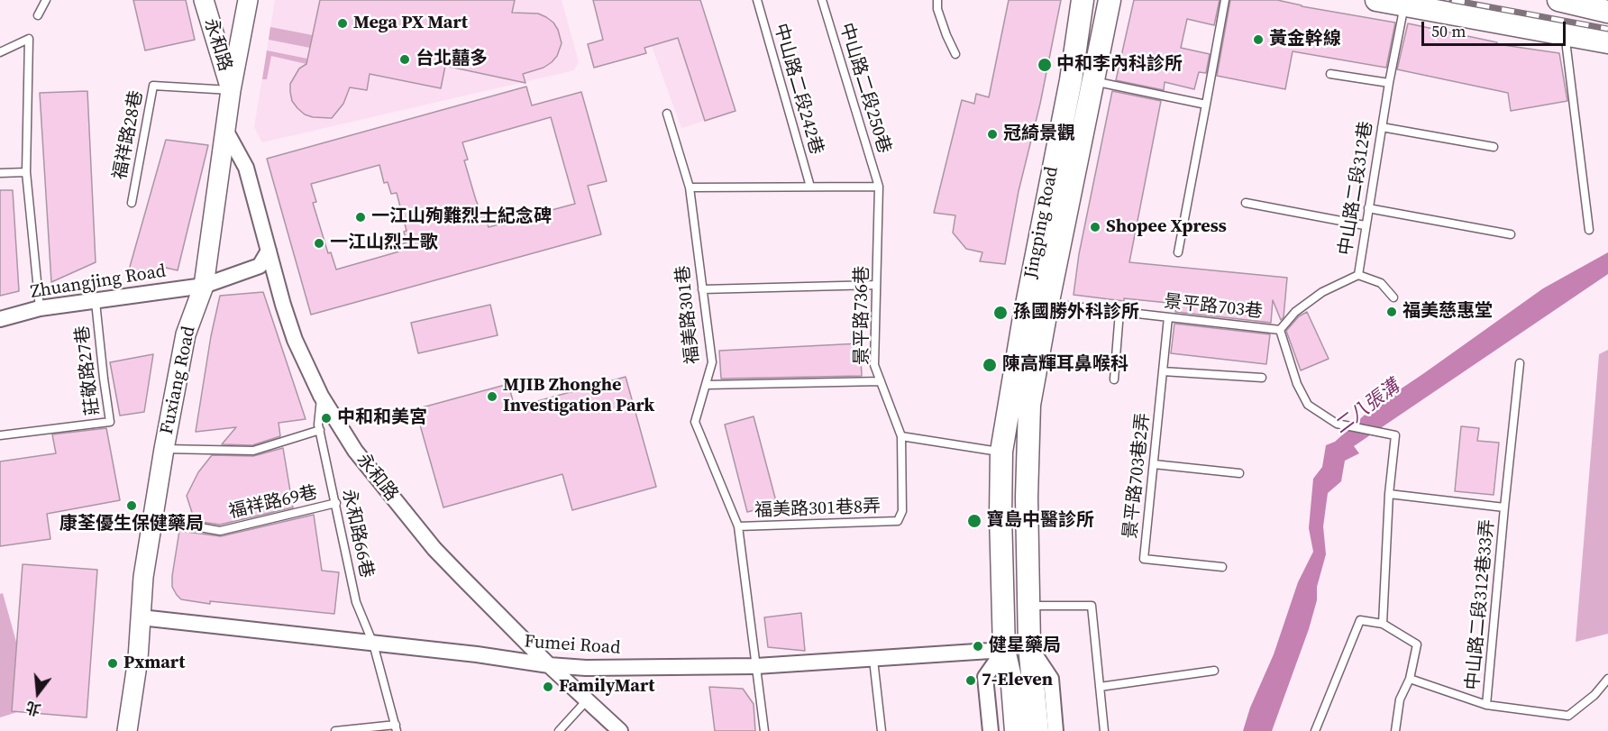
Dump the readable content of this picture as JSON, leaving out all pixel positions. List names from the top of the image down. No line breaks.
{"streets":{"main road":["Jingping Road"],"street":["永和路","Zhuangjing Road","Fuxiang Road","Fumei Road"],"lane":["中山路二段250巷","中山路二段242巷","福祥路28巷","中山路二段312巷","景平路703巷","福美路301巷","景平路736巷","莊敬路27巷","景平路703巷2弄","福祥路69巷","福美路301巷8弄","永和路66巷","中山路二段312巷33弄"]},"crossings":[["永和路","福祥路28巷"],["永和路","Zhuangjing Road"],["永和路","Fuxiang Road"],["永和路","永和路66巷"],["永和路","Fumei Road"],["中山路二段250巷","景平路736巷"],["福祥路28巷","Fuxiang Road"],["中山路二段312巷","景平路703巷"],["Jingping Road","景平路703巷"],["Jingping Road","Fumei Road"],["Zhuangjing Road","莊敬路27巷"],["Zhuangjing Road","Fuxiang Road"],["景平路703巷","景平路703巷2弄"],["福美路301巷","福美路301巷8弄"],["福美路301巷","Fumei Road"],["景平路736巷","福美路301巷8弄"],["Fuxiang Road","福祥路69巷"],["Fuxiang Road","Fumei Road"],["福祥路69巷","永和路66巷"],["永和路66巷","Fumei Road"]],"water":["二八張溝"],"places":["Mega PX Mart","黃金幹線","台北囍多","中和李內科診所","冠綺景觀","一江山殉難烈士紀念碑","Shopee Xpress","一江山烈士歌","福美慈惠堂","孫國勝外科診所","陳高輝耳鼻喉科","MJIB Zhonghe Investigation Park","中和和美宮","康荃優生保健藥局","寶島中醫診所","健星藥局","Pxmart","7-Eleven","FamilyMart"],"scale_bar":"50 m","north":"bottom"}
